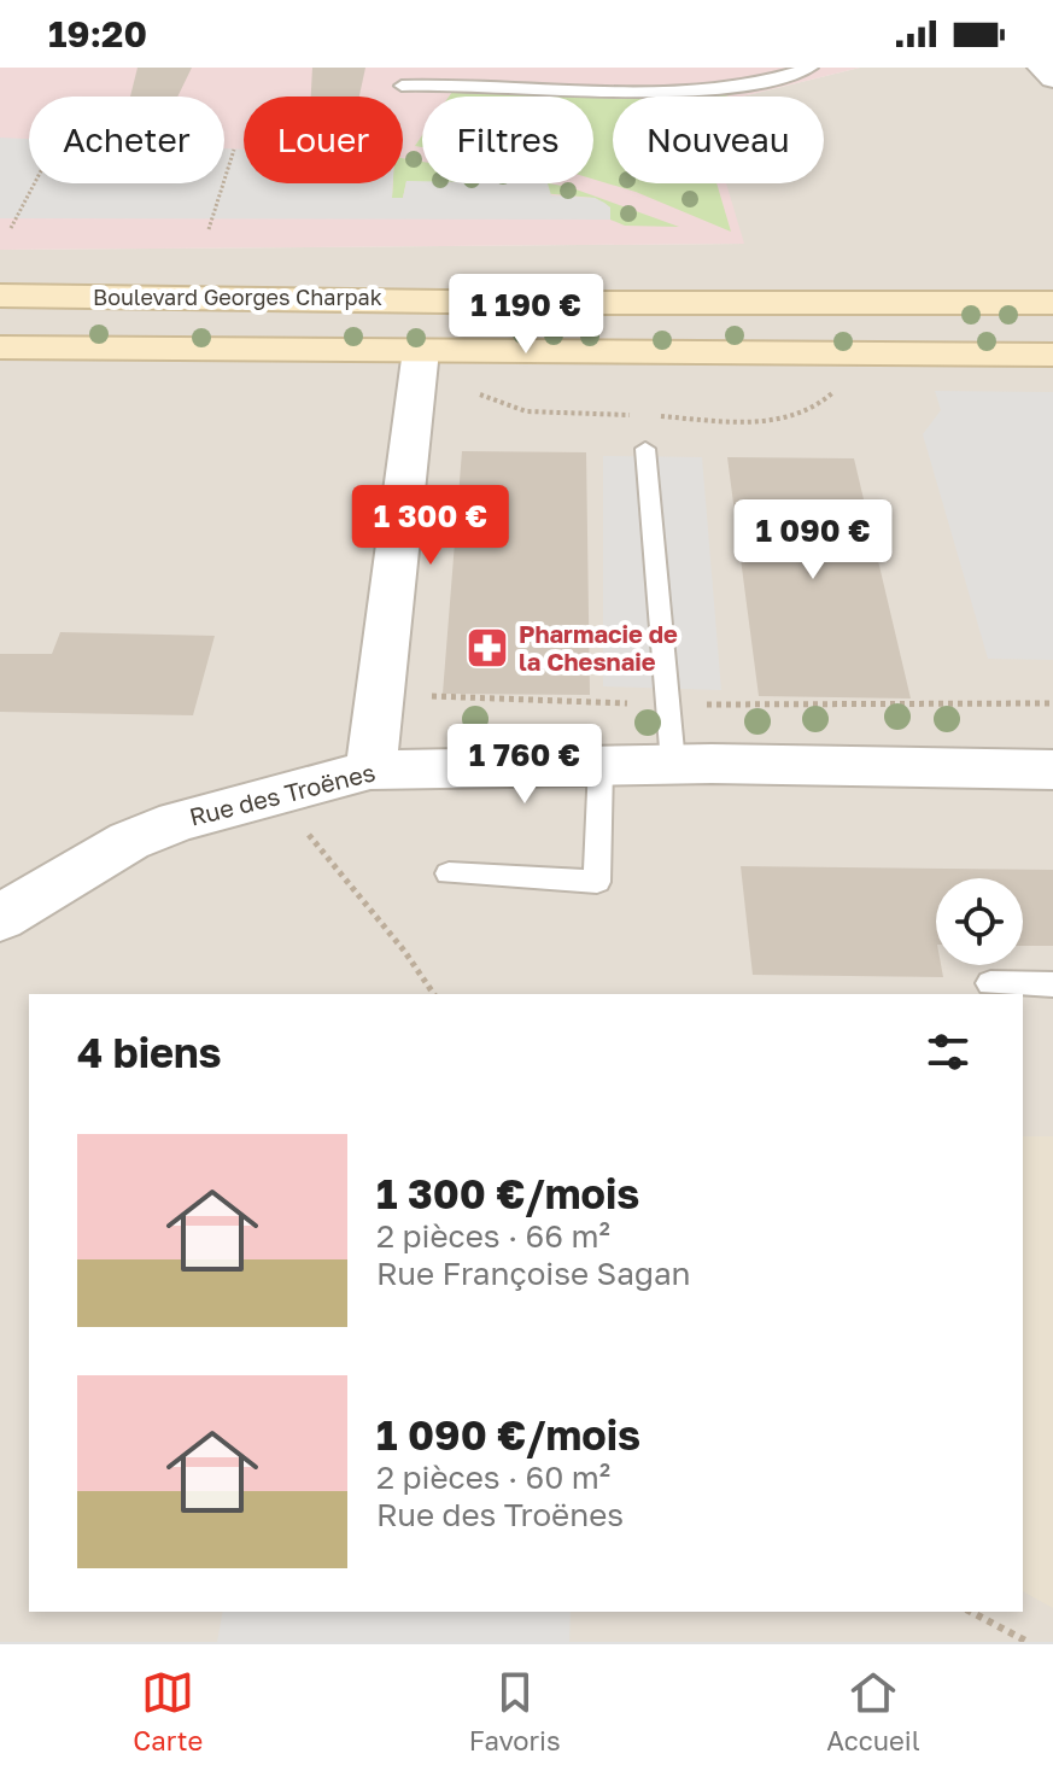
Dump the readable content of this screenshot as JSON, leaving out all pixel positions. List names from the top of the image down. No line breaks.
{"streets":{"main road":["Boulevard Georges Charpak"],"street":["Rue des Troënes"]},"places":{"pharmacy":["Pharmacie de la Chesnaie"]},"page":{"status":"19:20","chip":["Acheter","Louer","Filtres","Nouveau"],"price":["1 190 €","1 300 €","1 090 €","1 760 €"],"heading":"4 biens","list":[{"name":"1 300 €/mois","note":"2 pièces · 66 m² · Rue Françoise Sagan"},{"name":"1 090 €/mois","note":"2 pièces · 60 m² · Rue des Troënes"}],"tabs":["Carte","Favoris","Accueil"]}}
